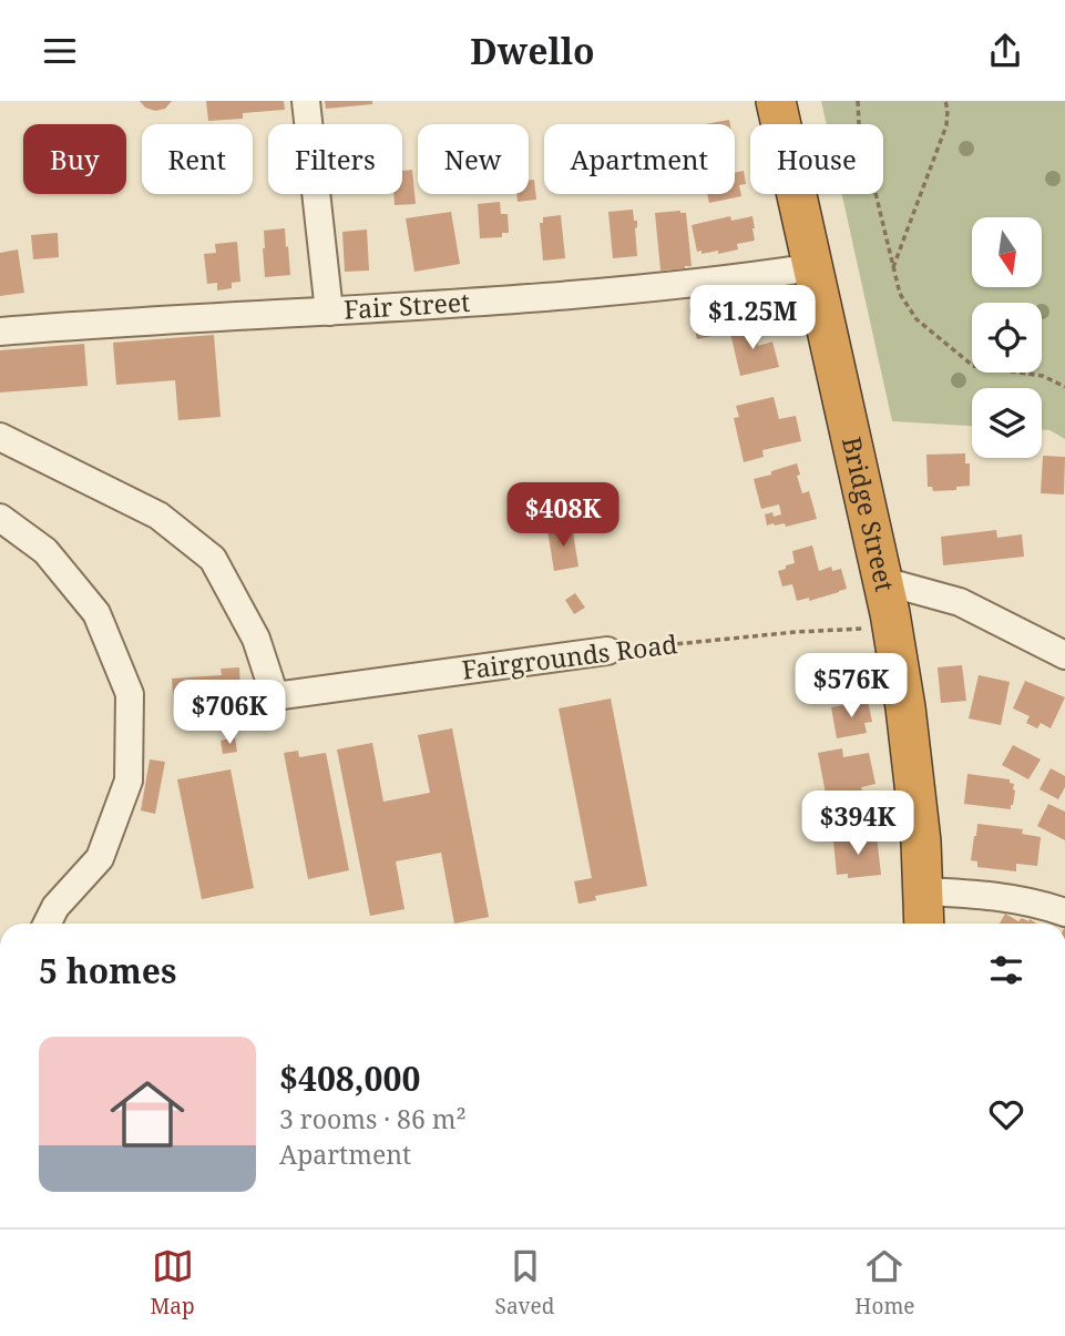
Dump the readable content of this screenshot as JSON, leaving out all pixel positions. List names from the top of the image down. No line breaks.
{"streets":{"highway":["Bridge Street"],"street":["Fair Street","Fairgrounds Road"]},"crossings":[["Fair Street","Bridge Street"]],"north":"bottom","page":{"header":"Dwello","chip":["Buy","Rent","Filters","New","Apartment","House"],"price":["$1.25M","$408K","$576K","$706K","$394K"],"heading":"5 homes","list":[{"name":"$408,000","note":"3 rooms · 86 m² · Apartment"}],"tabs":["Map","Saved","Home"]}}
